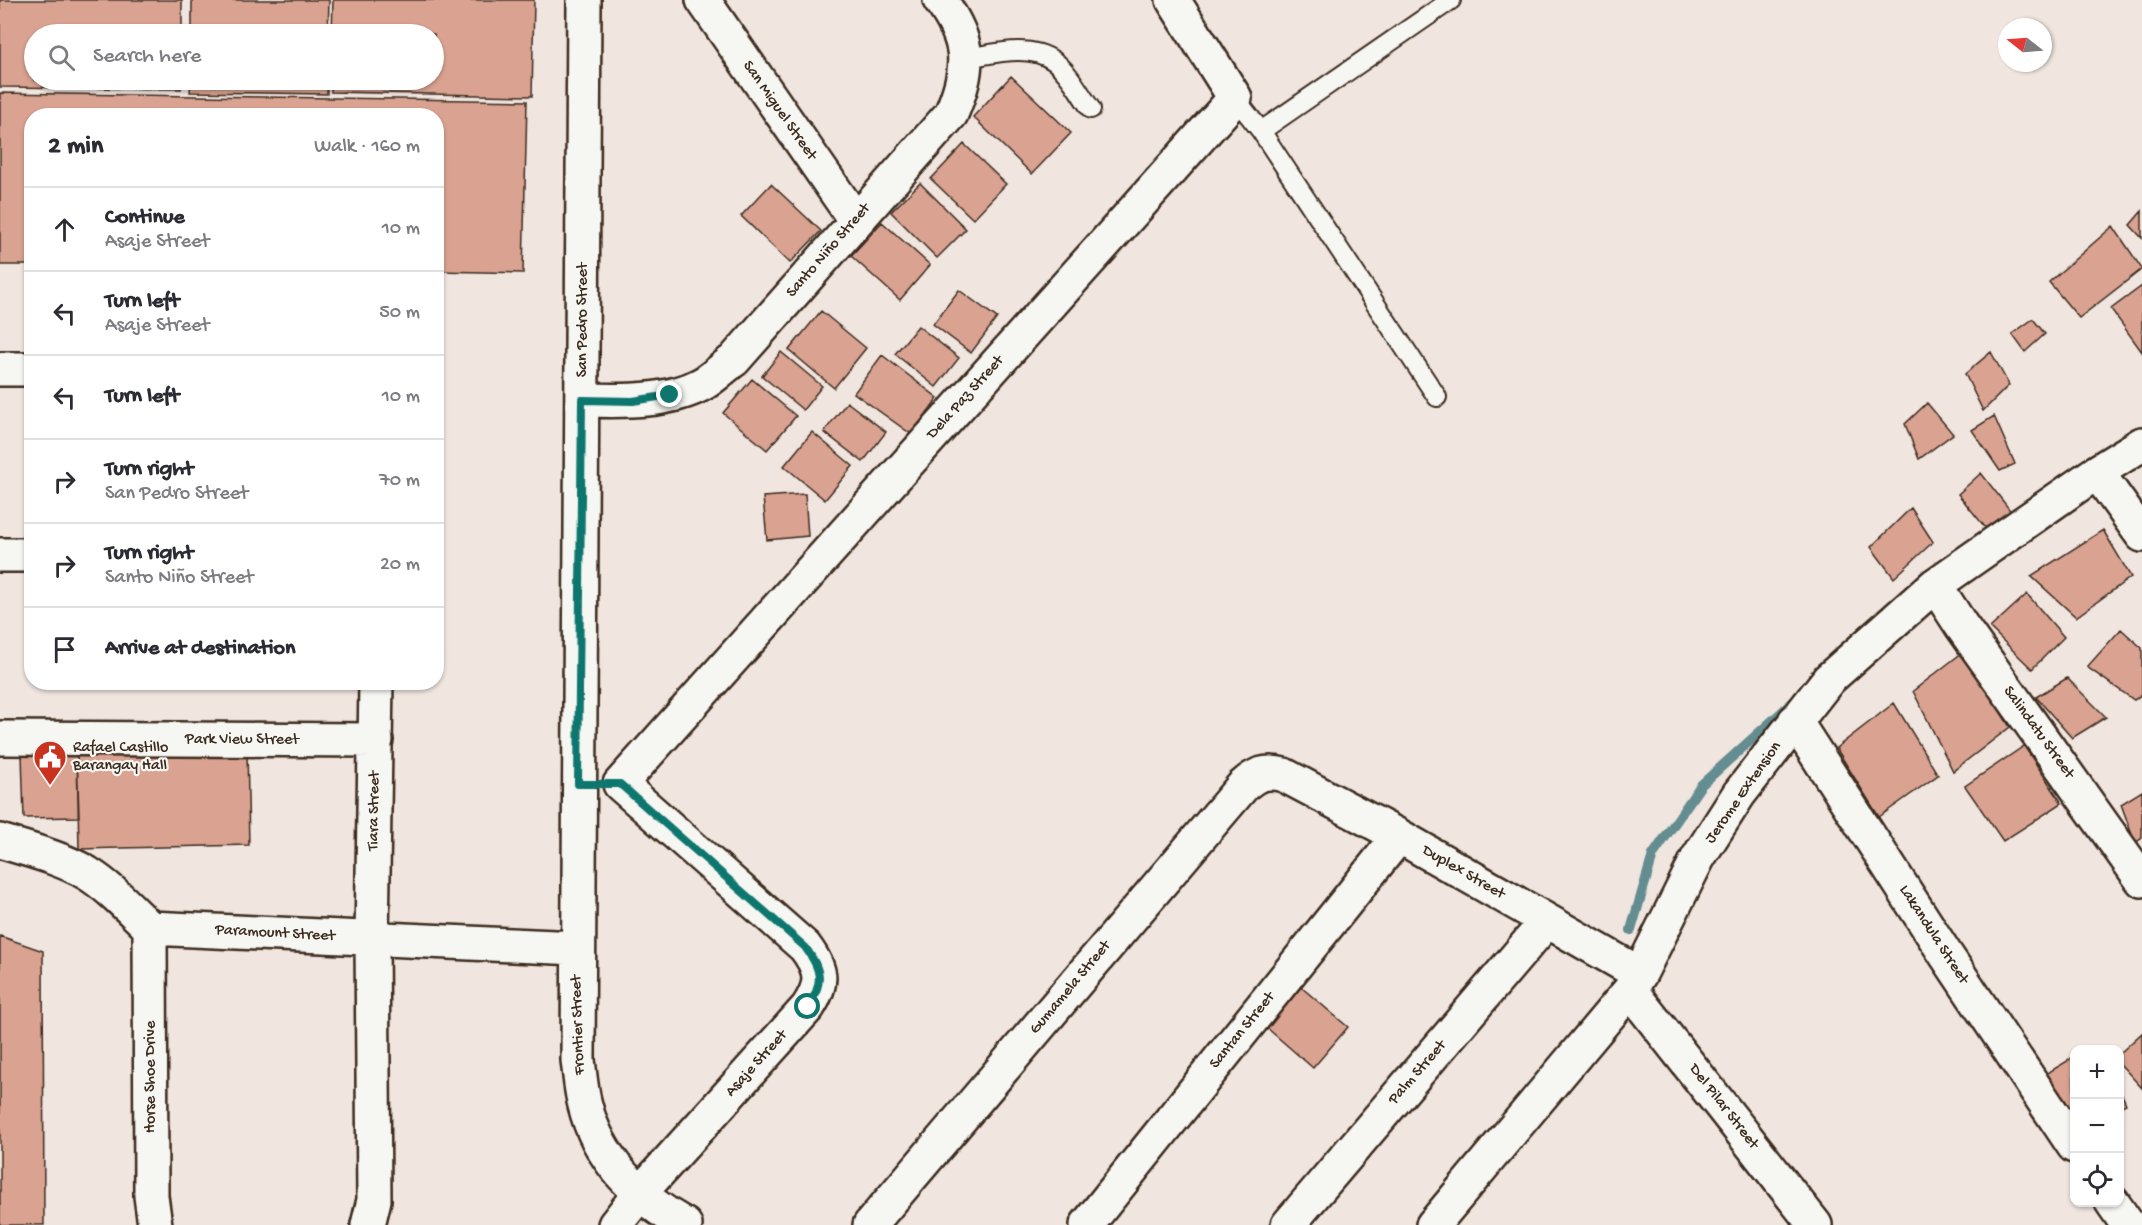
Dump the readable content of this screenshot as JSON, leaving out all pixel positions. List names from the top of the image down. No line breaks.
{"streets":{"street":["San Miguel Street","Santo Niño Street","San Pedro Street","Dela Paz Street","Salindatu Street","Park View Street","Jerome Extension","Tiara Street","Duplex Street","Paramount Street","Lakandula Street","Gumamela Street","Frontier Street","Santan Street","Asaje Street","Palm Street","Horse Shoe Drive","Del Pilar Street"]},"crossings":[["San Miguel Street","Santo Niño Street"],["Santo Niño Street","San Pedro Street"],["San Pedro Street","Frontier Street"],["Dela Paz Street","Asaje Street"],["Salindatu Street","Jerome Extension"],["Park View Street","Tiara Street"],["Jerome Extension","Duplex Street"],["Jerome Extension","Lakandula Street"],["Jerome Extension","Del Pilar Street"],["Tiara Street","Paramount Street"],["Duplex Street","Gumamela Street"],["Duplex Street","Santan Street"],["Duplex Street","Palm Street"],["Duplex Street","Del Pilar Street"],["Paramount Street","Frontier Street"],["Paramount Street","Horse Shoe Drive"],["Frontier Street","Asaje Street"]],"places":{"public building":["Rafael Castillo Barangay Hall"]},"north":"left","page":{"search":"Search here","heading":["2 min","Walk · 160 m"],"list":[["Continue","Asaje Street","10 m"],["Turn left","Asaje Street","50 m"],["Turn left","10 m"],["Turn right","San Pedro Street","70 m"],["Turn right","Santo Niño Street","20 m"],"Arrive at destination"],"map_buttons":["+","−"]}}
